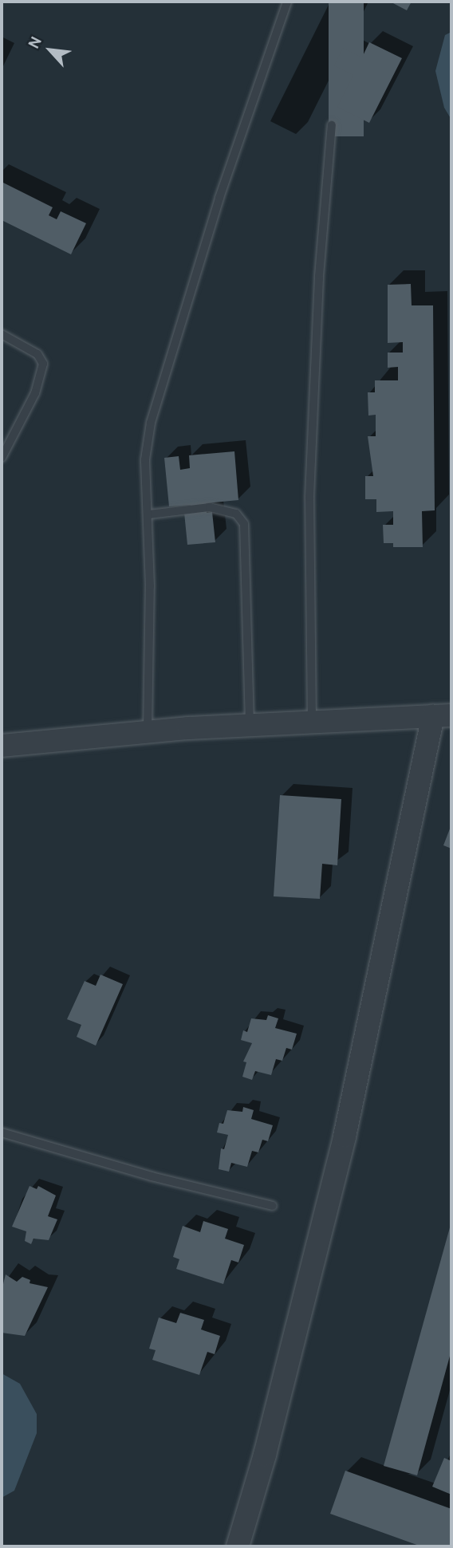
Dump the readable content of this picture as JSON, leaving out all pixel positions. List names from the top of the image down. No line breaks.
{"north":"top left"}
